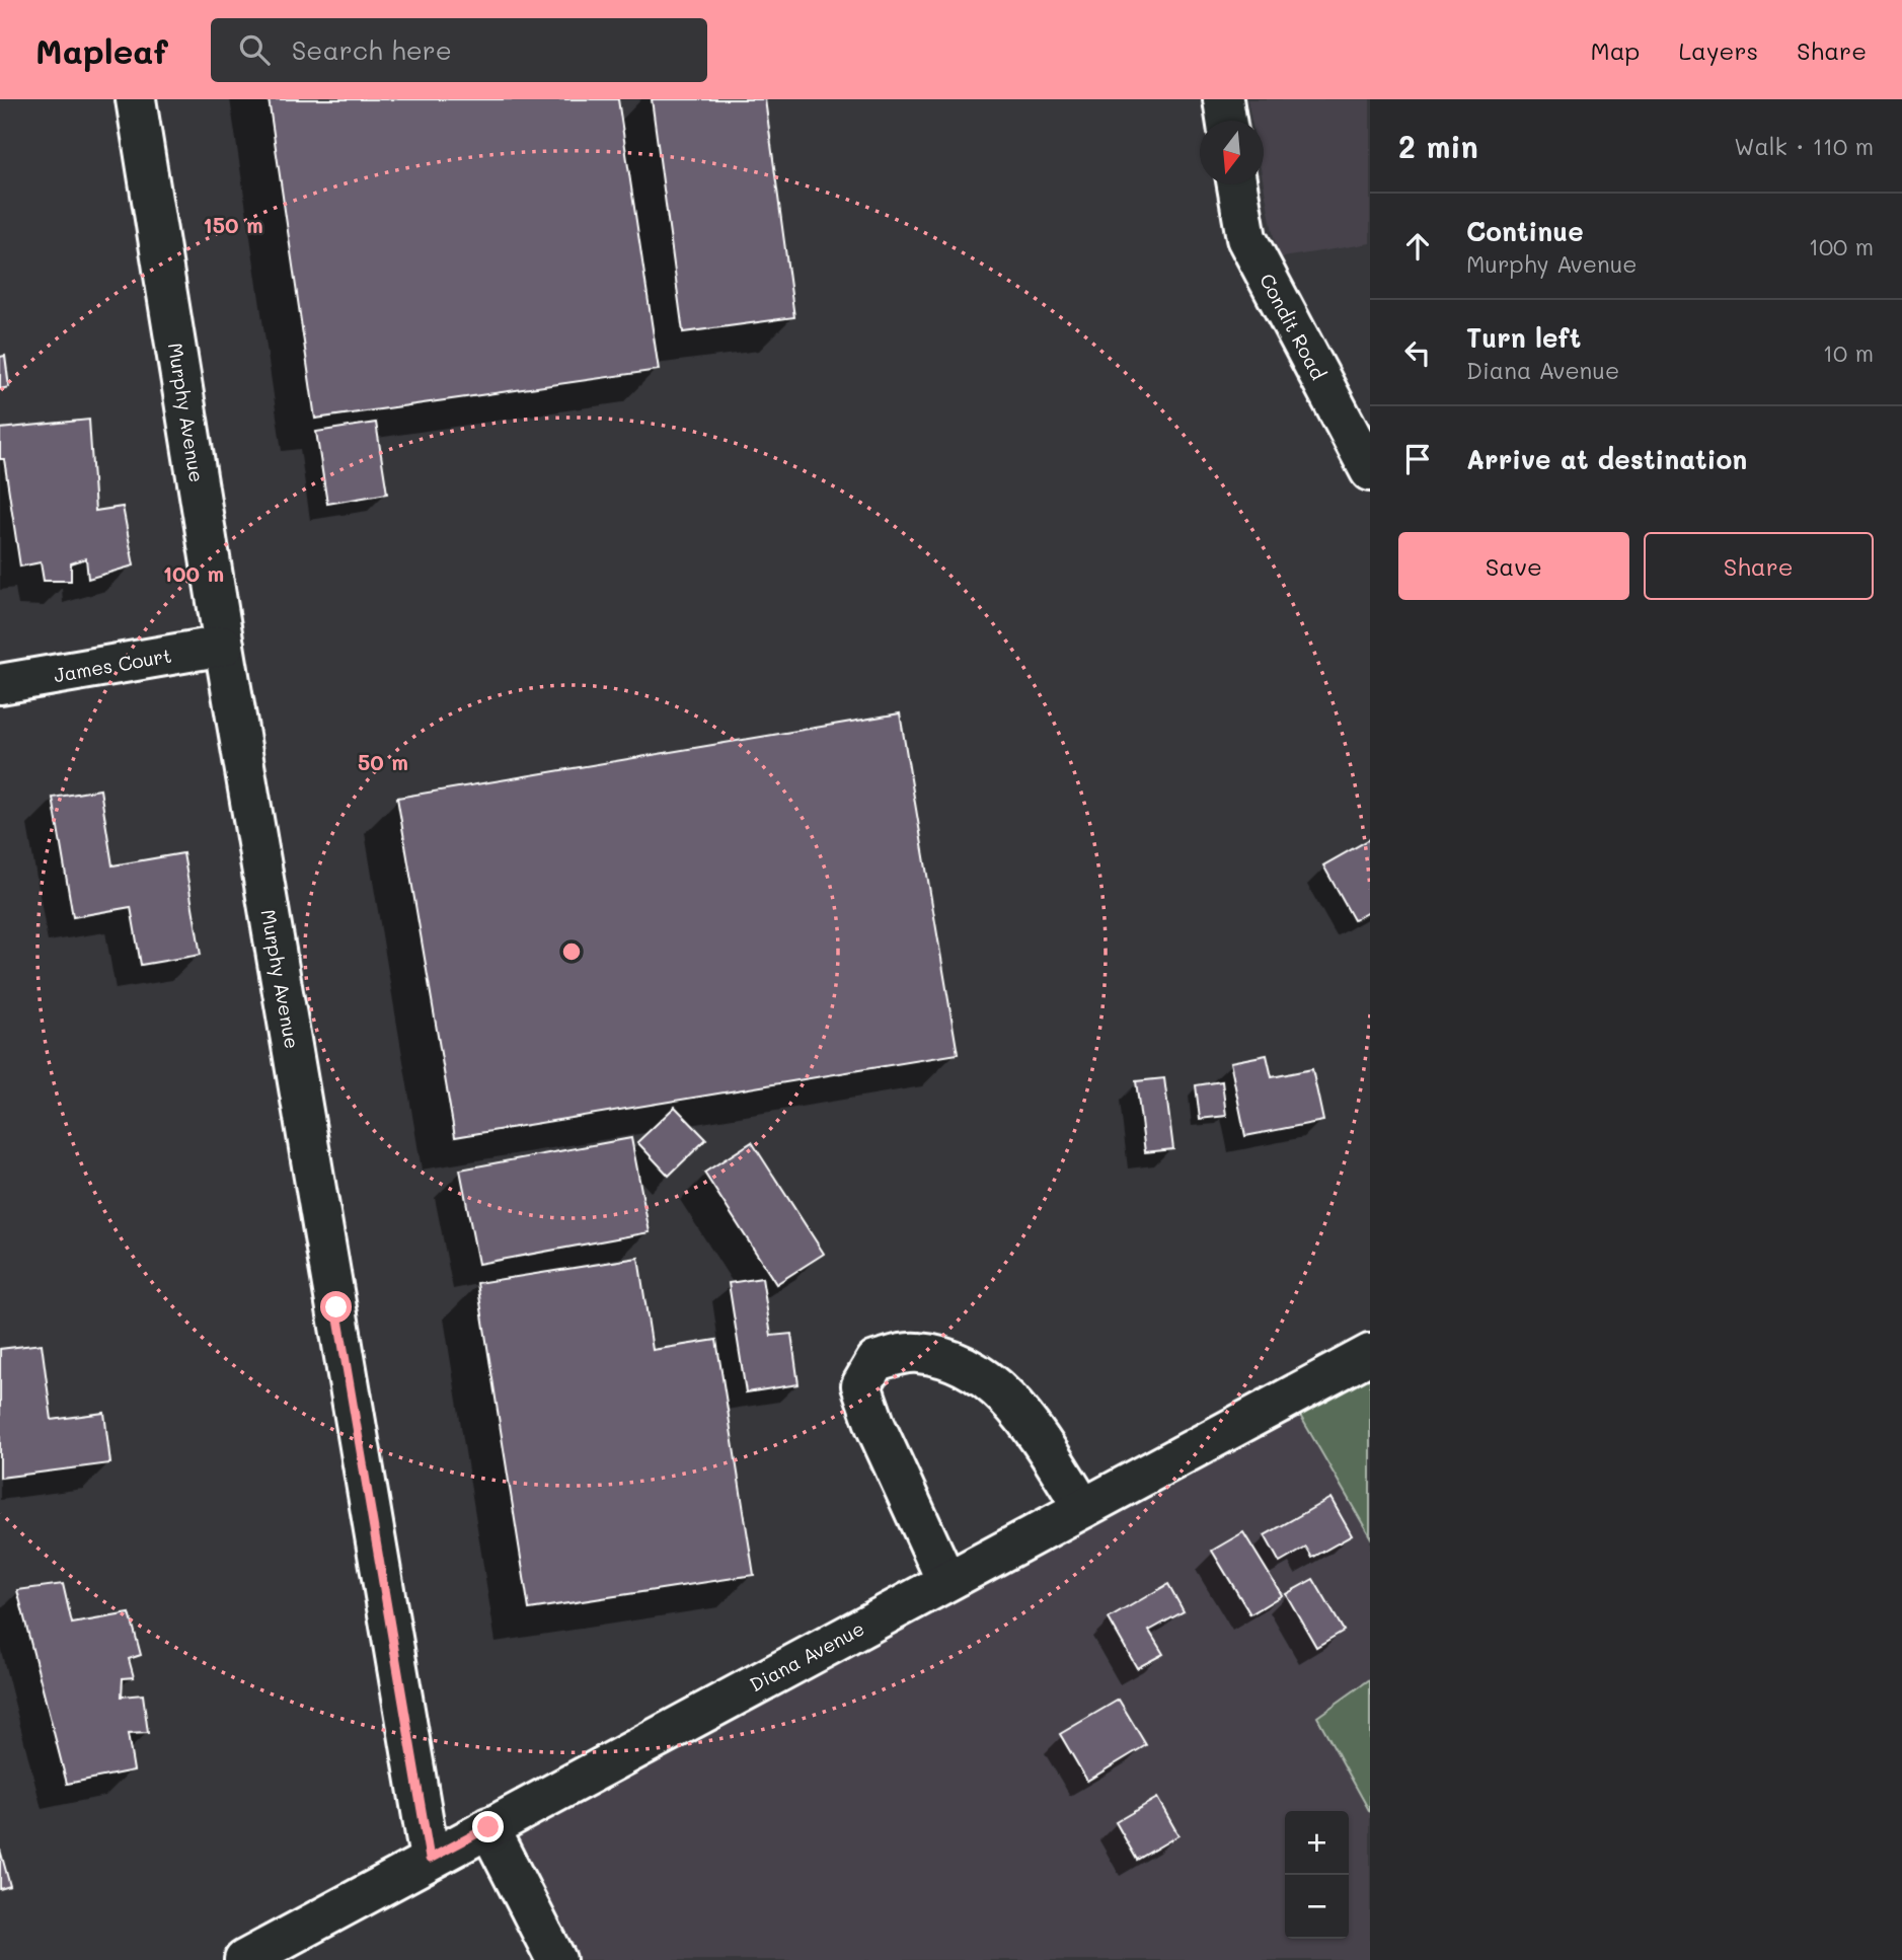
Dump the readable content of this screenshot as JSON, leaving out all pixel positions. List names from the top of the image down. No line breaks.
{"streets":{"street":["Condit Road","Murphy Avenue","James Court","Diana Avenue"]},"crossings":[["Murphy Avenue","James Court"],["Murphy Avenue","Diana Avenue"]],"north":"bottom","page":{"header":"Mapleaf","search":"Search here","nav":["Map","Layers","Share"],"heading":["2 min","Walk · 110 m"],"list":[["Continue","Murphy Avenue","100 m"],["Turn left","Diana Avenue","10 m"],"Arrive at destination"],"buttons":["Save","Share"],"map_buttons":["+","−"]},"rings":["150 m","100 m","50 m"]}
